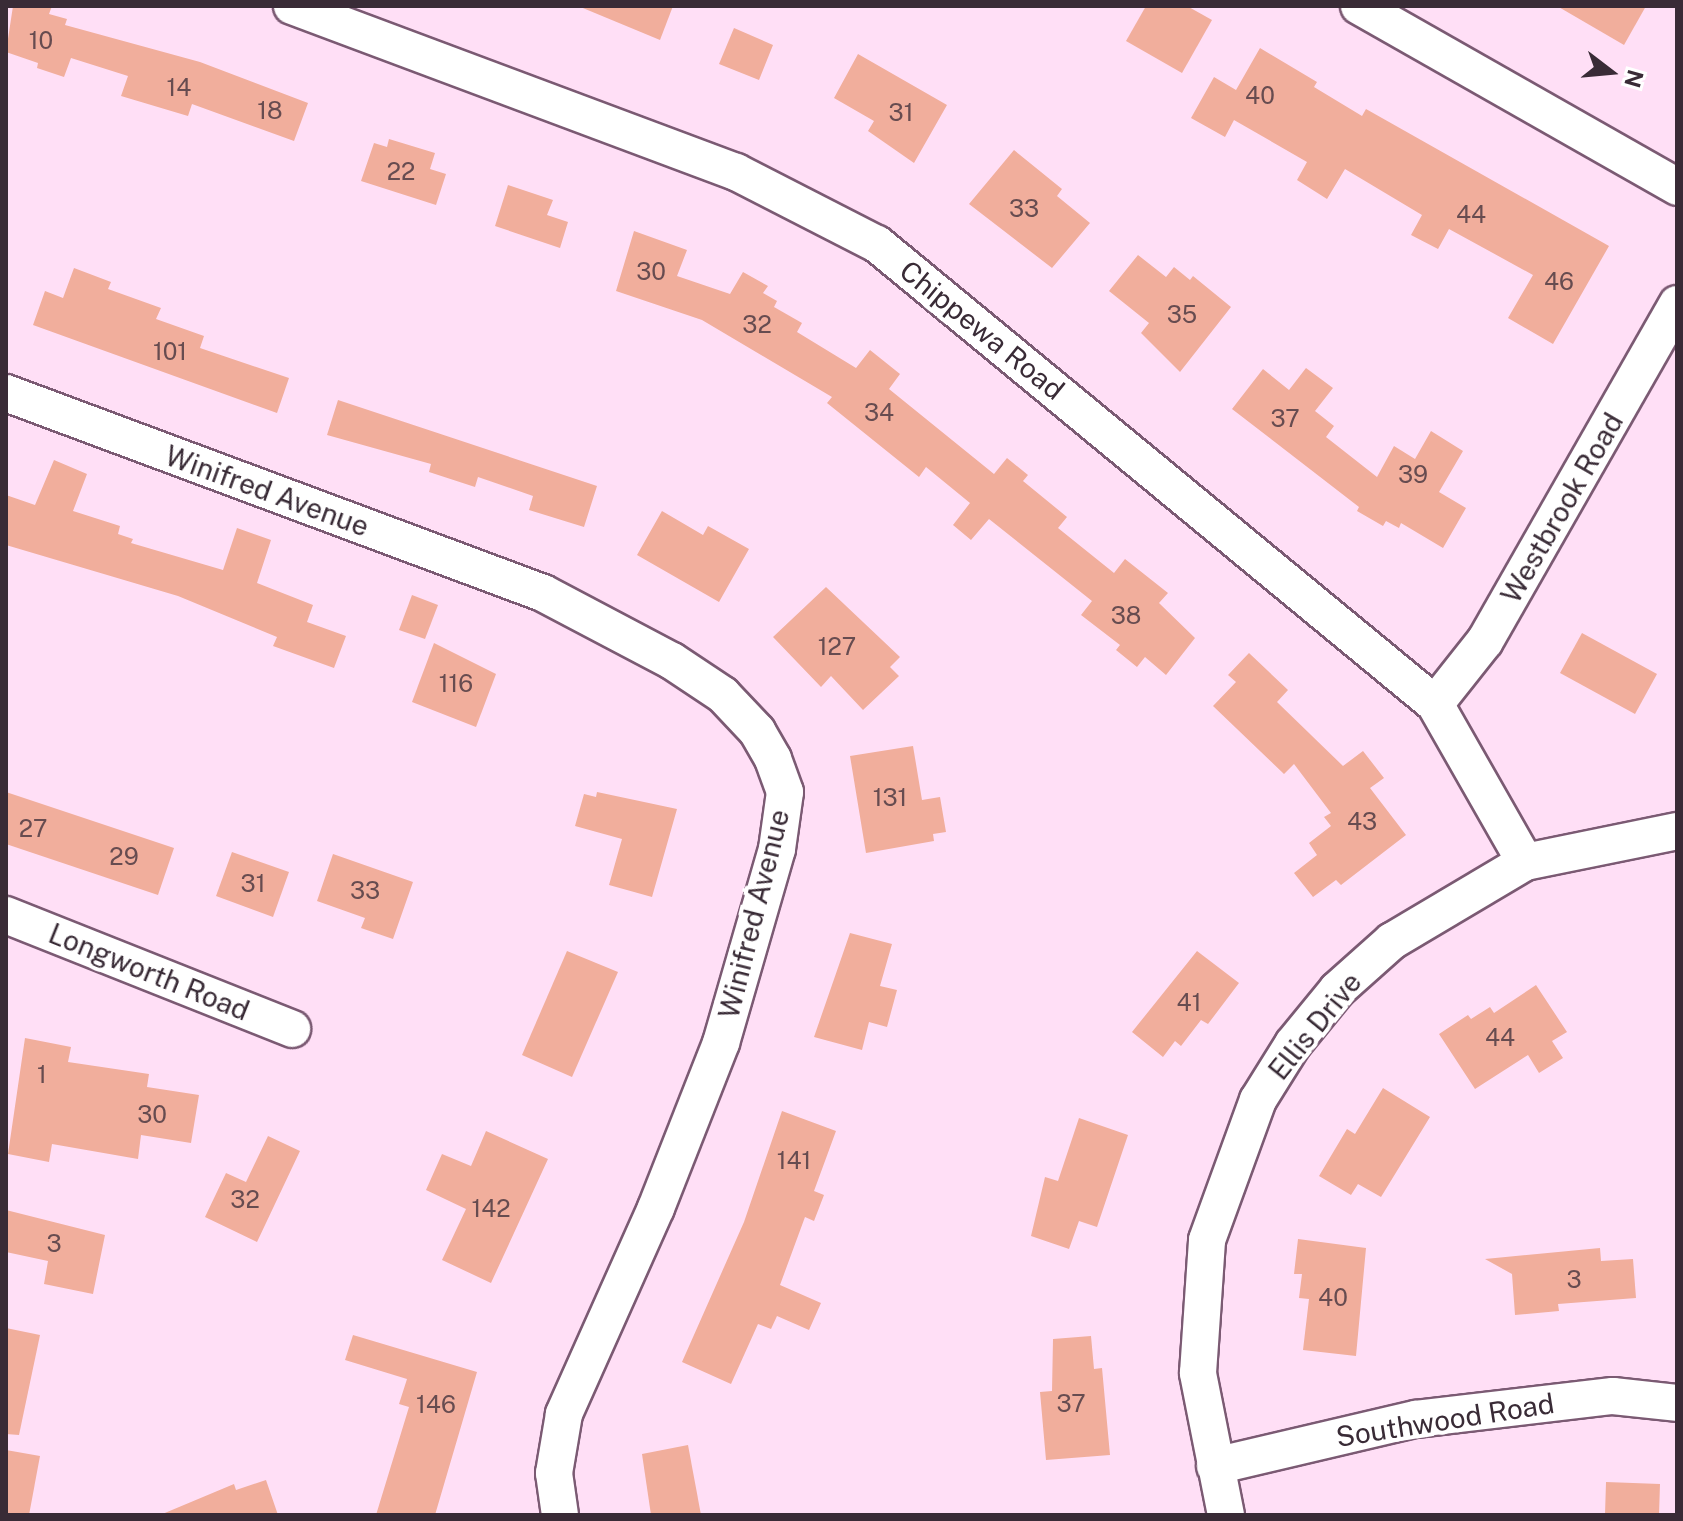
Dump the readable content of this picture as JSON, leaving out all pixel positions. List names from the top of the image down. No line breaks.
{"streets":{"street":["Chippewa Road","Winifred Avenue","Westbrook Road","Longworth Road","Ellis Drive","Southwood Road"]},"crossings":[["Chippewa Road","Westbrook Road"],["Chippewa Road","Ellis Drive"],["Ellis Drive","Southwood Road"]],"house_numbers":["10","14","40","18","31","22","33","44","30","46","35","32","101","34","37","39","38","127","116","131","43","27","29","31","33","41","44","1","30","141","32","142","3","3","40","37","146"],"north":"right"}
